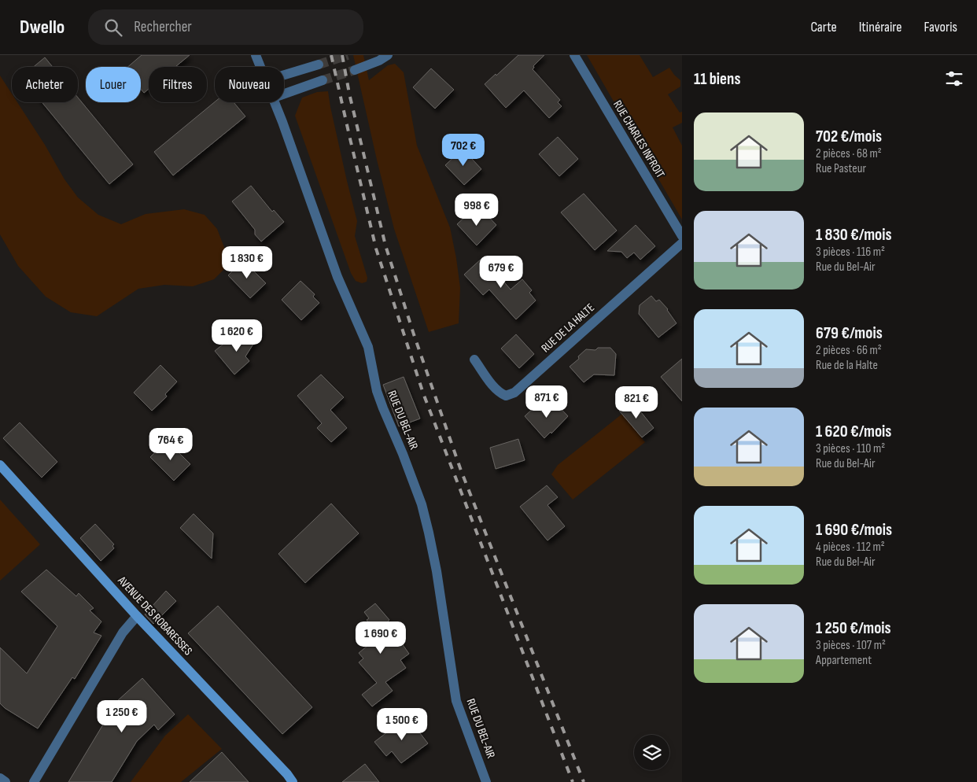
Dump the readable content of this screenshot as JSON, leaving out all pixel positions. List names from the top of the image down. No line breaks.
{"streets":{"street":["RUE CHARLES INFROIT","RUE DE LA HALTE","RUE DU BEL-AIR","AVENUE DES ROBARESSES"]},"page":{"header":"Dwello","search":"Rechercher","nav":["Carte","Itinéraire","Favoris"],"heading":"11 biens","chip":["Acheter","Louer","Filtres","Nouveau"],"list":[{"name":"702 €/mois","note":"2 pièces · 68 m² · Rue Pasteur"},{"name":"1 830 €/mois","note":"3 pièces · 116 m² · Rue du Bel-Air"},{"name":"679 €/mois","note":"2 pièces · 66 m² · Rue de la Halte"},{"name":"1 620 €/mois","note":"3 pièces · 110 m² · Rue du Bel-Air"},{"name":"1 690 €/mois","note":"4 pièces · 112 m² · Rue du Bel-Air"},{"name":"1 250 €/mois","note":"3 pièces · 107 m² · Appartement"}],"price":["702 €","998 €","1 830 €","679 €","1 620 €","871 €","821 €","764 €","1 690 €","1 250 €","1 500 €"]}}
